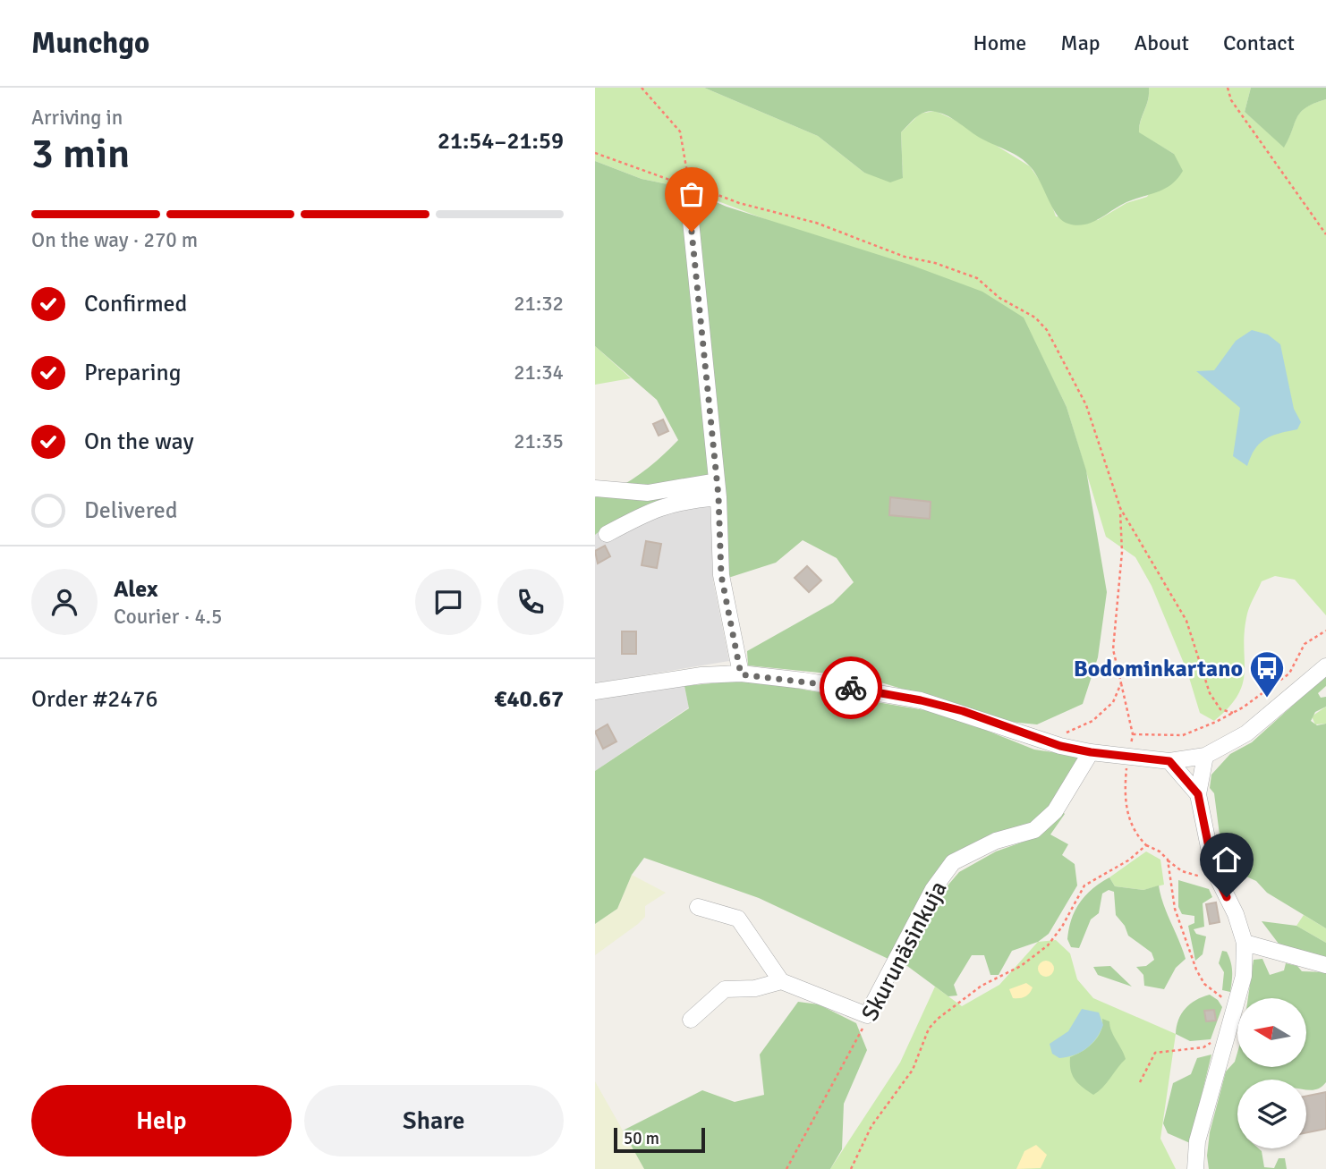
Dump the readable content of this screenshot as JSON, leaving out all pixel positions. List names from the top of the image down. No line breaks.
{"streets":{"street":["Skurunäsinkuja"]},"places":{"bus stop":["Bodominkartano"]},"scale_bar":"50 m","north":"left","page":{"header":"Munchgo","nav":["Home","Map","About","Contact"],"heading":["3 min","Arriving in","21:54–21:59"],"panel":["Alex","Courier · 4.5","Order #2476","€40.67"],"bar":"On the way · 270 m","list":[["Confirmed","21:32"],["Preparing","21:34"],["On the way","21:35"],"Delivered"],"buttons":["Help","Share"],"scale":"50 m"}}
